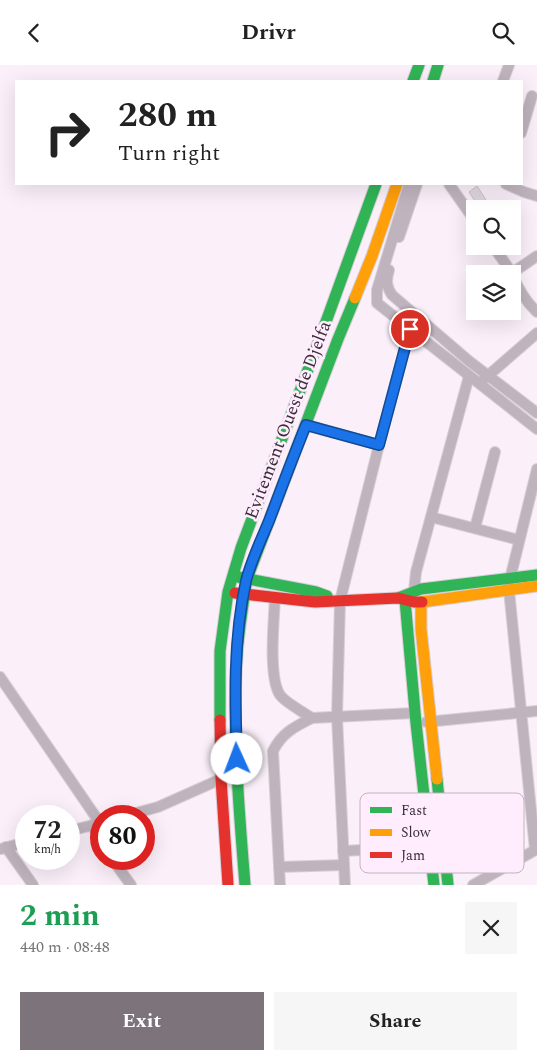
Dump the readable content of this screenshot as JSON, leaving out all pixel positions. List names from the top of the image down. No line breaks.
{"streets":{"main road":["Evitement Ouest de Djelfa"]},"legend":["Fast","Slow","Jam"],"page":{"header":"Drivr","turn":["280 m","Turn right"],"speed":"72 km/h","limit":"80","heading":["2 min","440 m · 08:48"],"buttons":["Exit","Share"]}}
